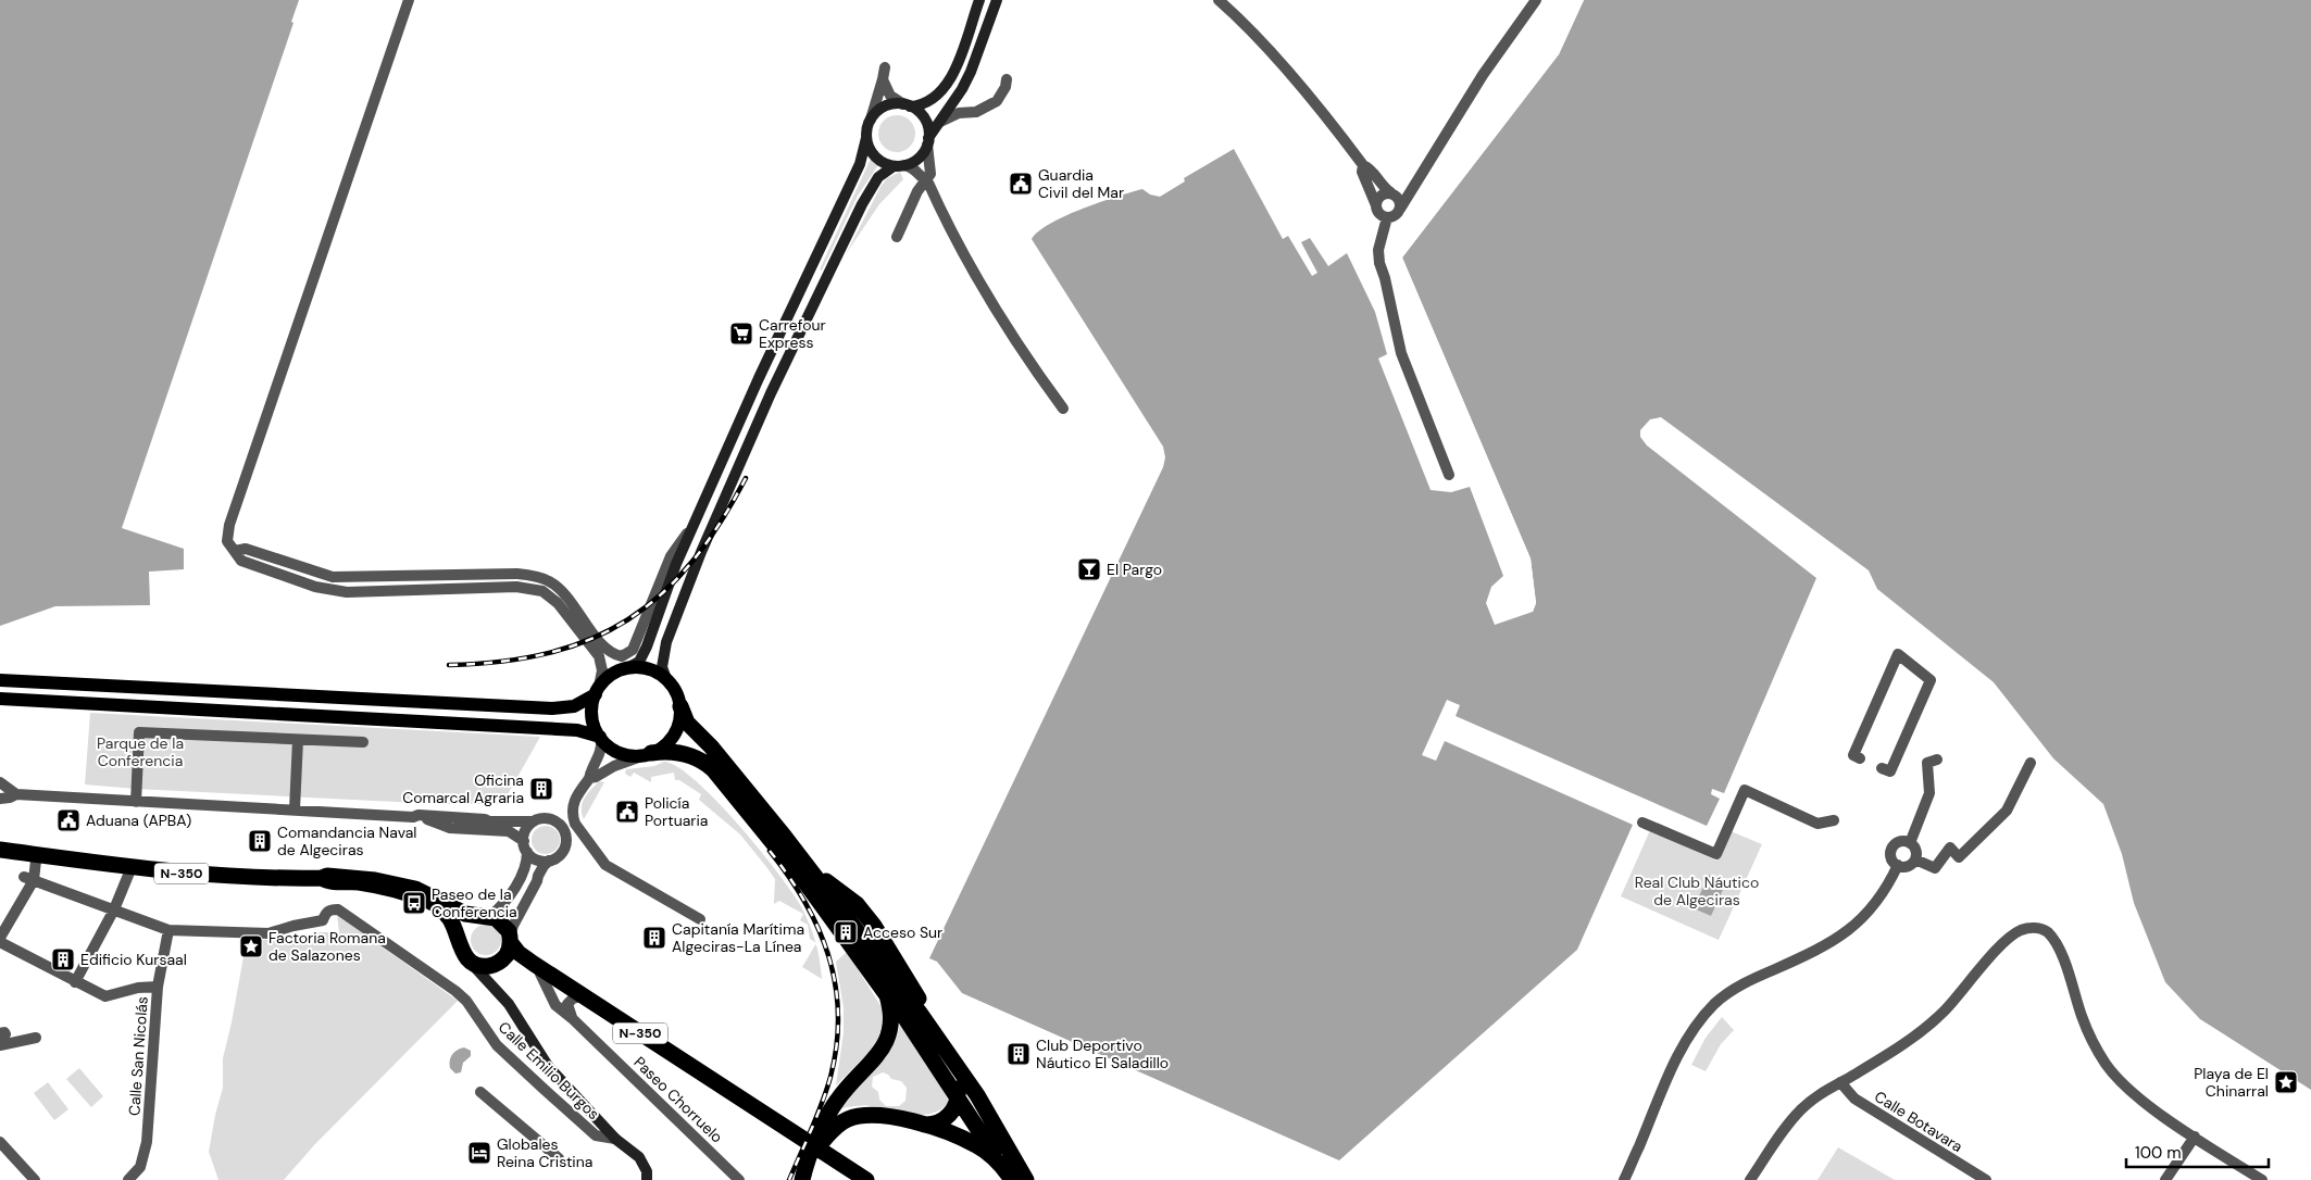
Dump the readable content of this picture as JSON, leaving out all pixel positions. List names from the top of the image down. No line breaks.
{"streets":{"highway":["N-350"],"street":["Calle San Nicolás","Calle Emilio Burgos","Paseo Chorruelo","Calle Botavara"]},"crossings":[["N-350","Paseo Chorruelo"],["Calle San Nicolás","Calle Emilio Burgos"]],"parks":["Parque de la Conferencia","Real Club Náutico de Algeciras"],"places":{"public building":["Guardia Civil del Mar","Policía Portuaria","Aduana (APBA)"],"supermarket":["Carrefour Express"],"bar":["El Pargo"],"building":["Oficina Comarcal Agraria","Comandancia Naval de Algeciras","Acceso Sur","Capitanía Marítima Algeciras-La Línea","Edificio Kursaal","Club Deportivo Náutico El Saladillo"],"bus stop":["Paseo de la Conferencia"],"place":["Factoria Romana de Salazones","Playa de El Chinarral"],"hotel":["Globales Reina Cristina"]},"scale_bar":"100 m"}
